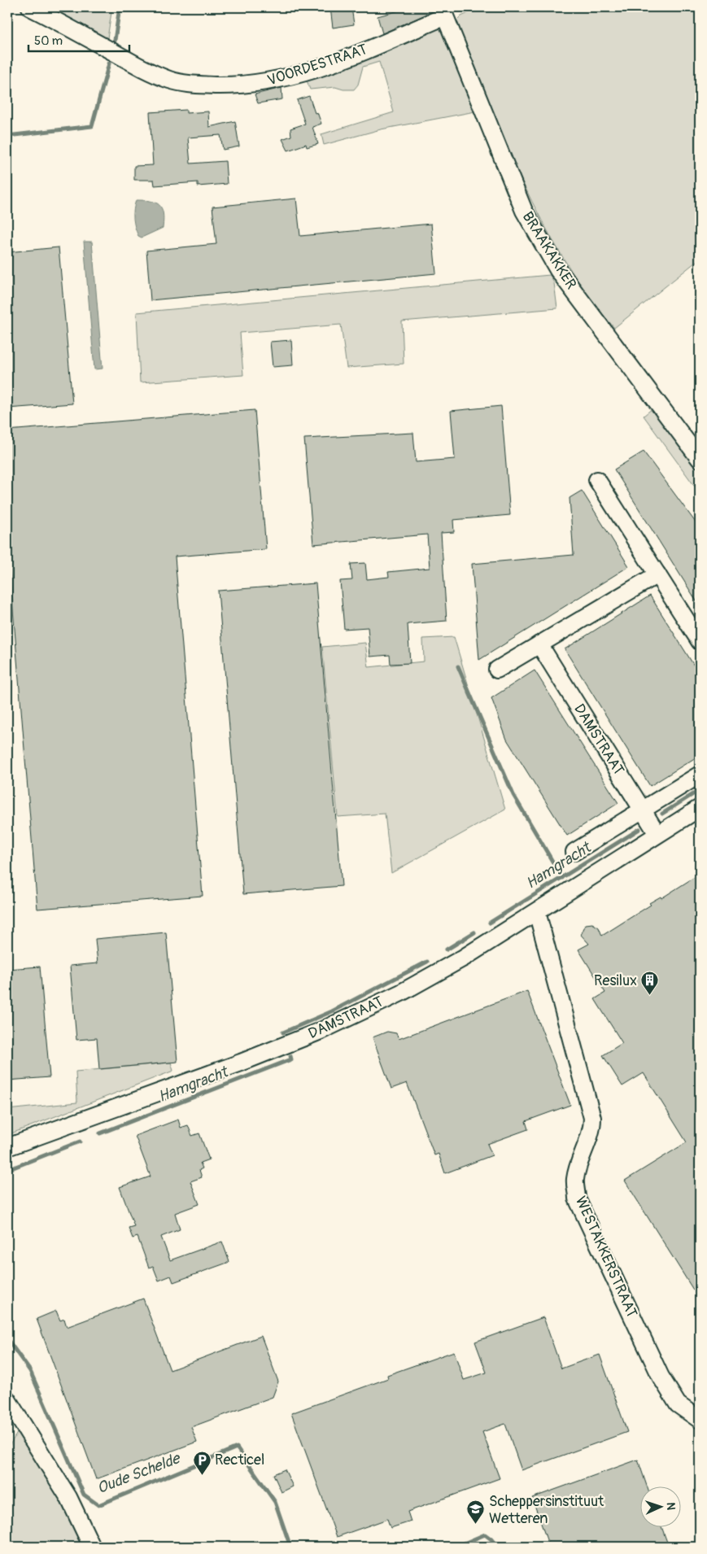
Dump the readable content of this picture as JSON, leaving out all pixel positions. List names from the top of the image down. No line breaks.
{"streets":{"street":["VOORDESTRAAT","BRAAKAKKER","DAMSTRAAT","WESTAKKERSTRAAT"]},"crossings":[["VOORDESTRAAT","BRAAKAKKER"],["DAMSTRAAT","WESTAKKERSTRAAT"]],"water":["Hamgracht","Oude Schelde"],"places":{"building":["Resilux"],"parking":["Recticel"],"school or university":["Scheppersinstituut Wetteren"]},"scale_bar":"50 m","north":"right"}
